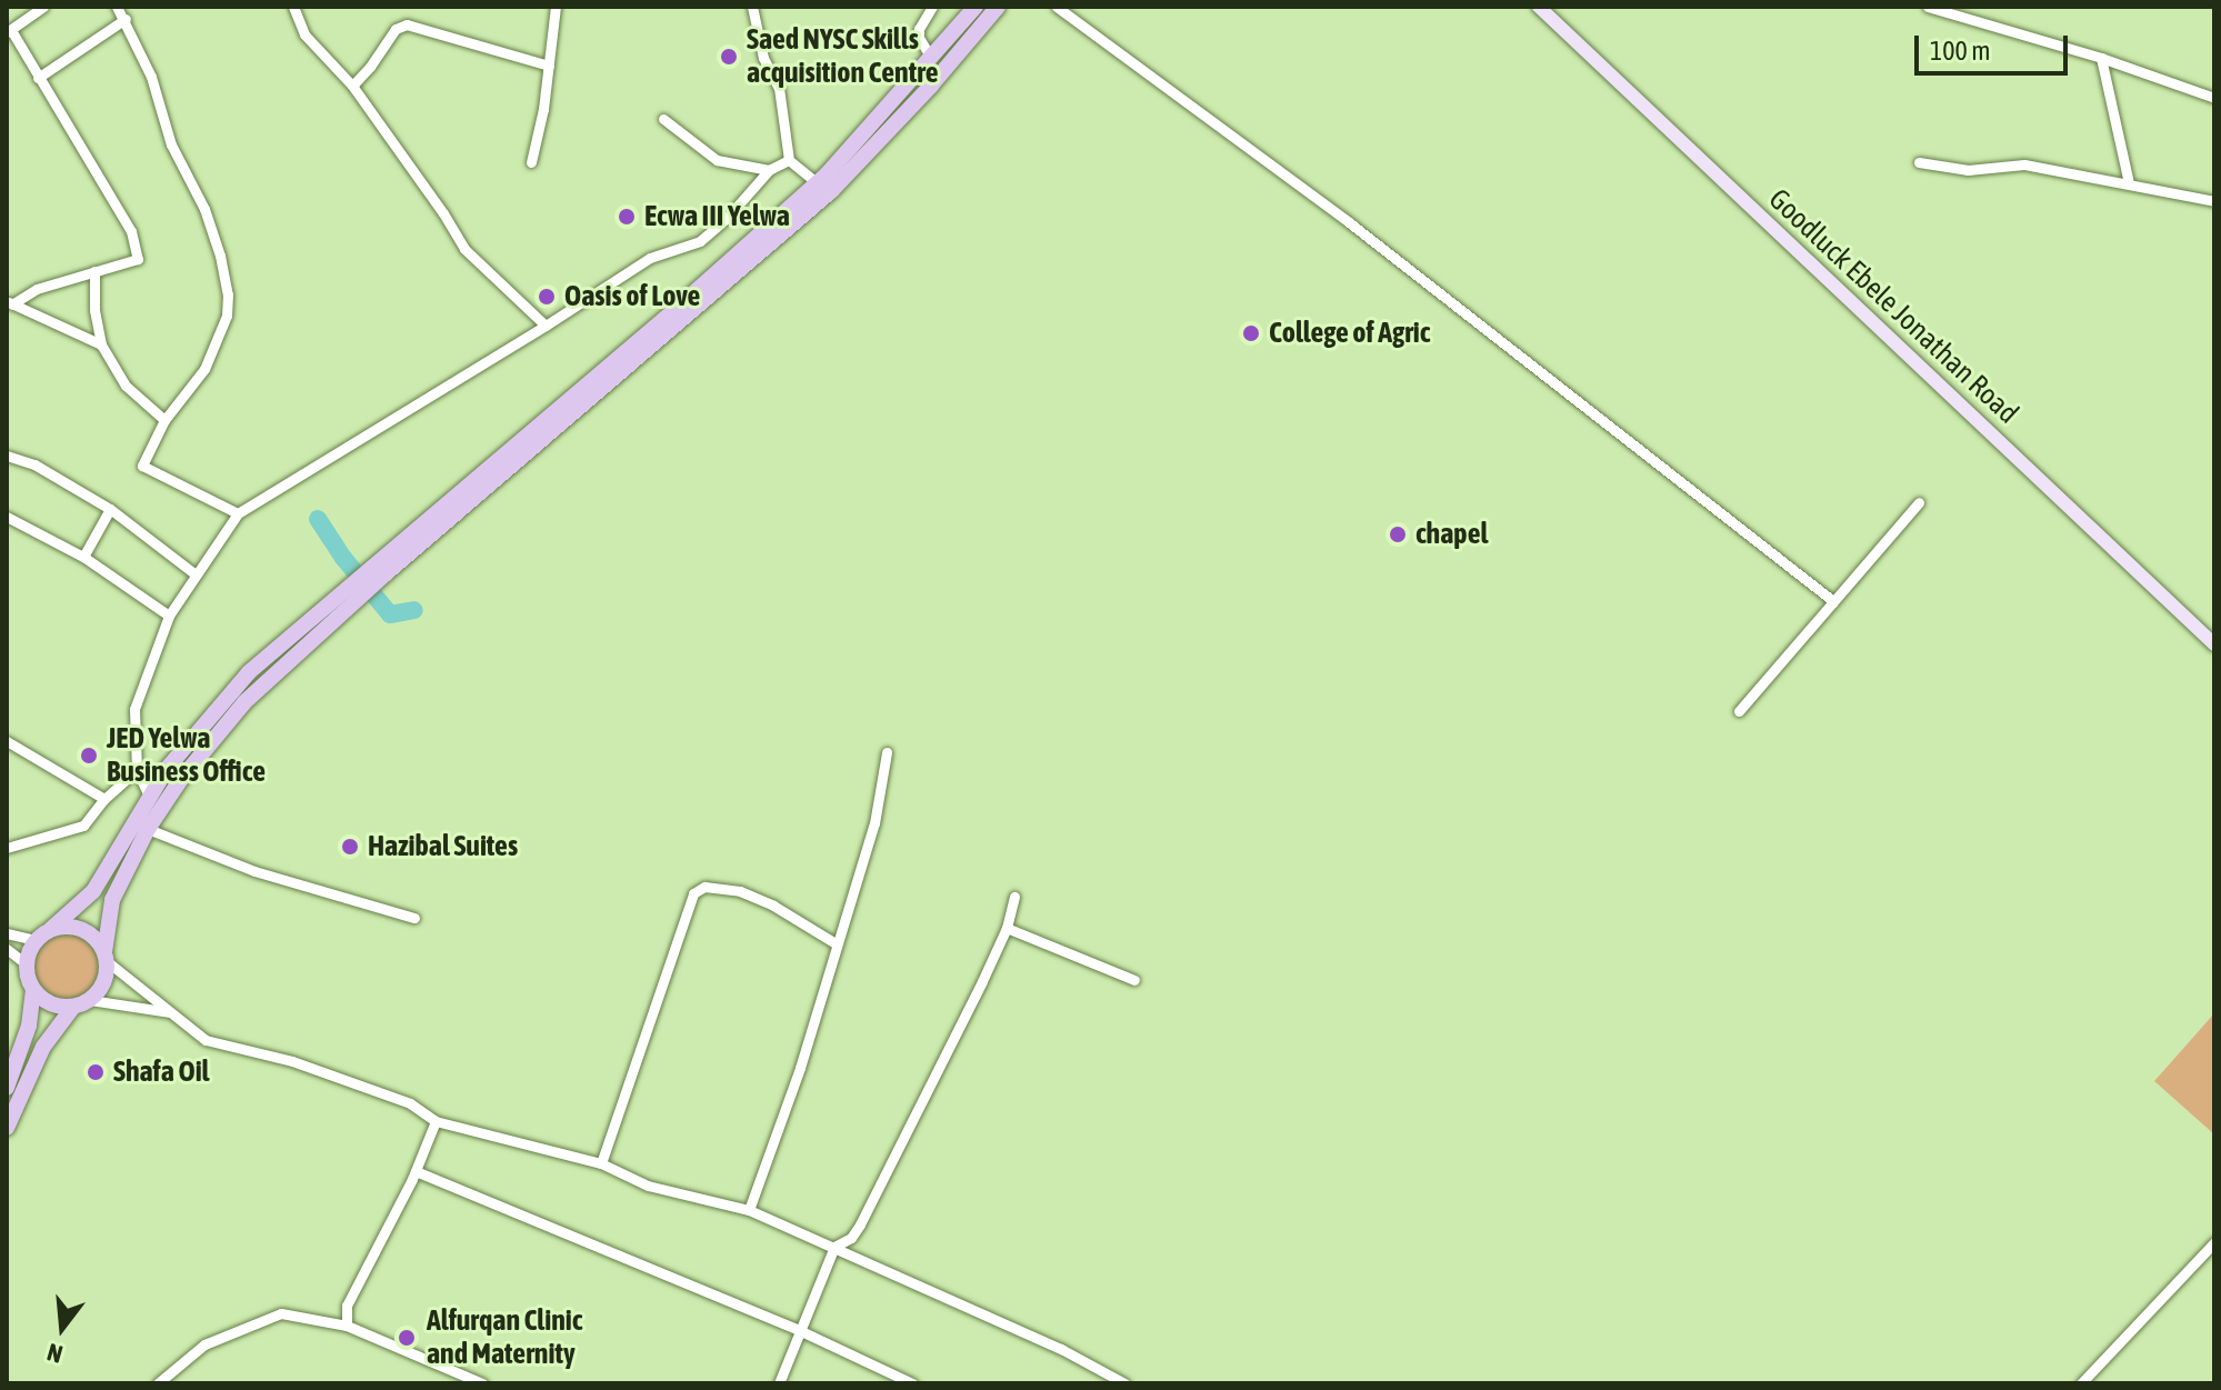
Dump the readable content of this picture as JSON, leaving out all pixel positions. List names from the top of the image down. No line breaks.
{"streets":{"main road":["Goodluck Ebele Jonathan Road"]},"places":["Saed NYSC Skills acquisition Centre","Ecwa III Yelwa","Oasis of Love","College of Agric","chapel","JED Yelwa Business Office","Hazibal Suites","Shafa Oil","Alfurqan Clinic and Maternity"],"scale_bar":"100 m","north":"bottom"}
